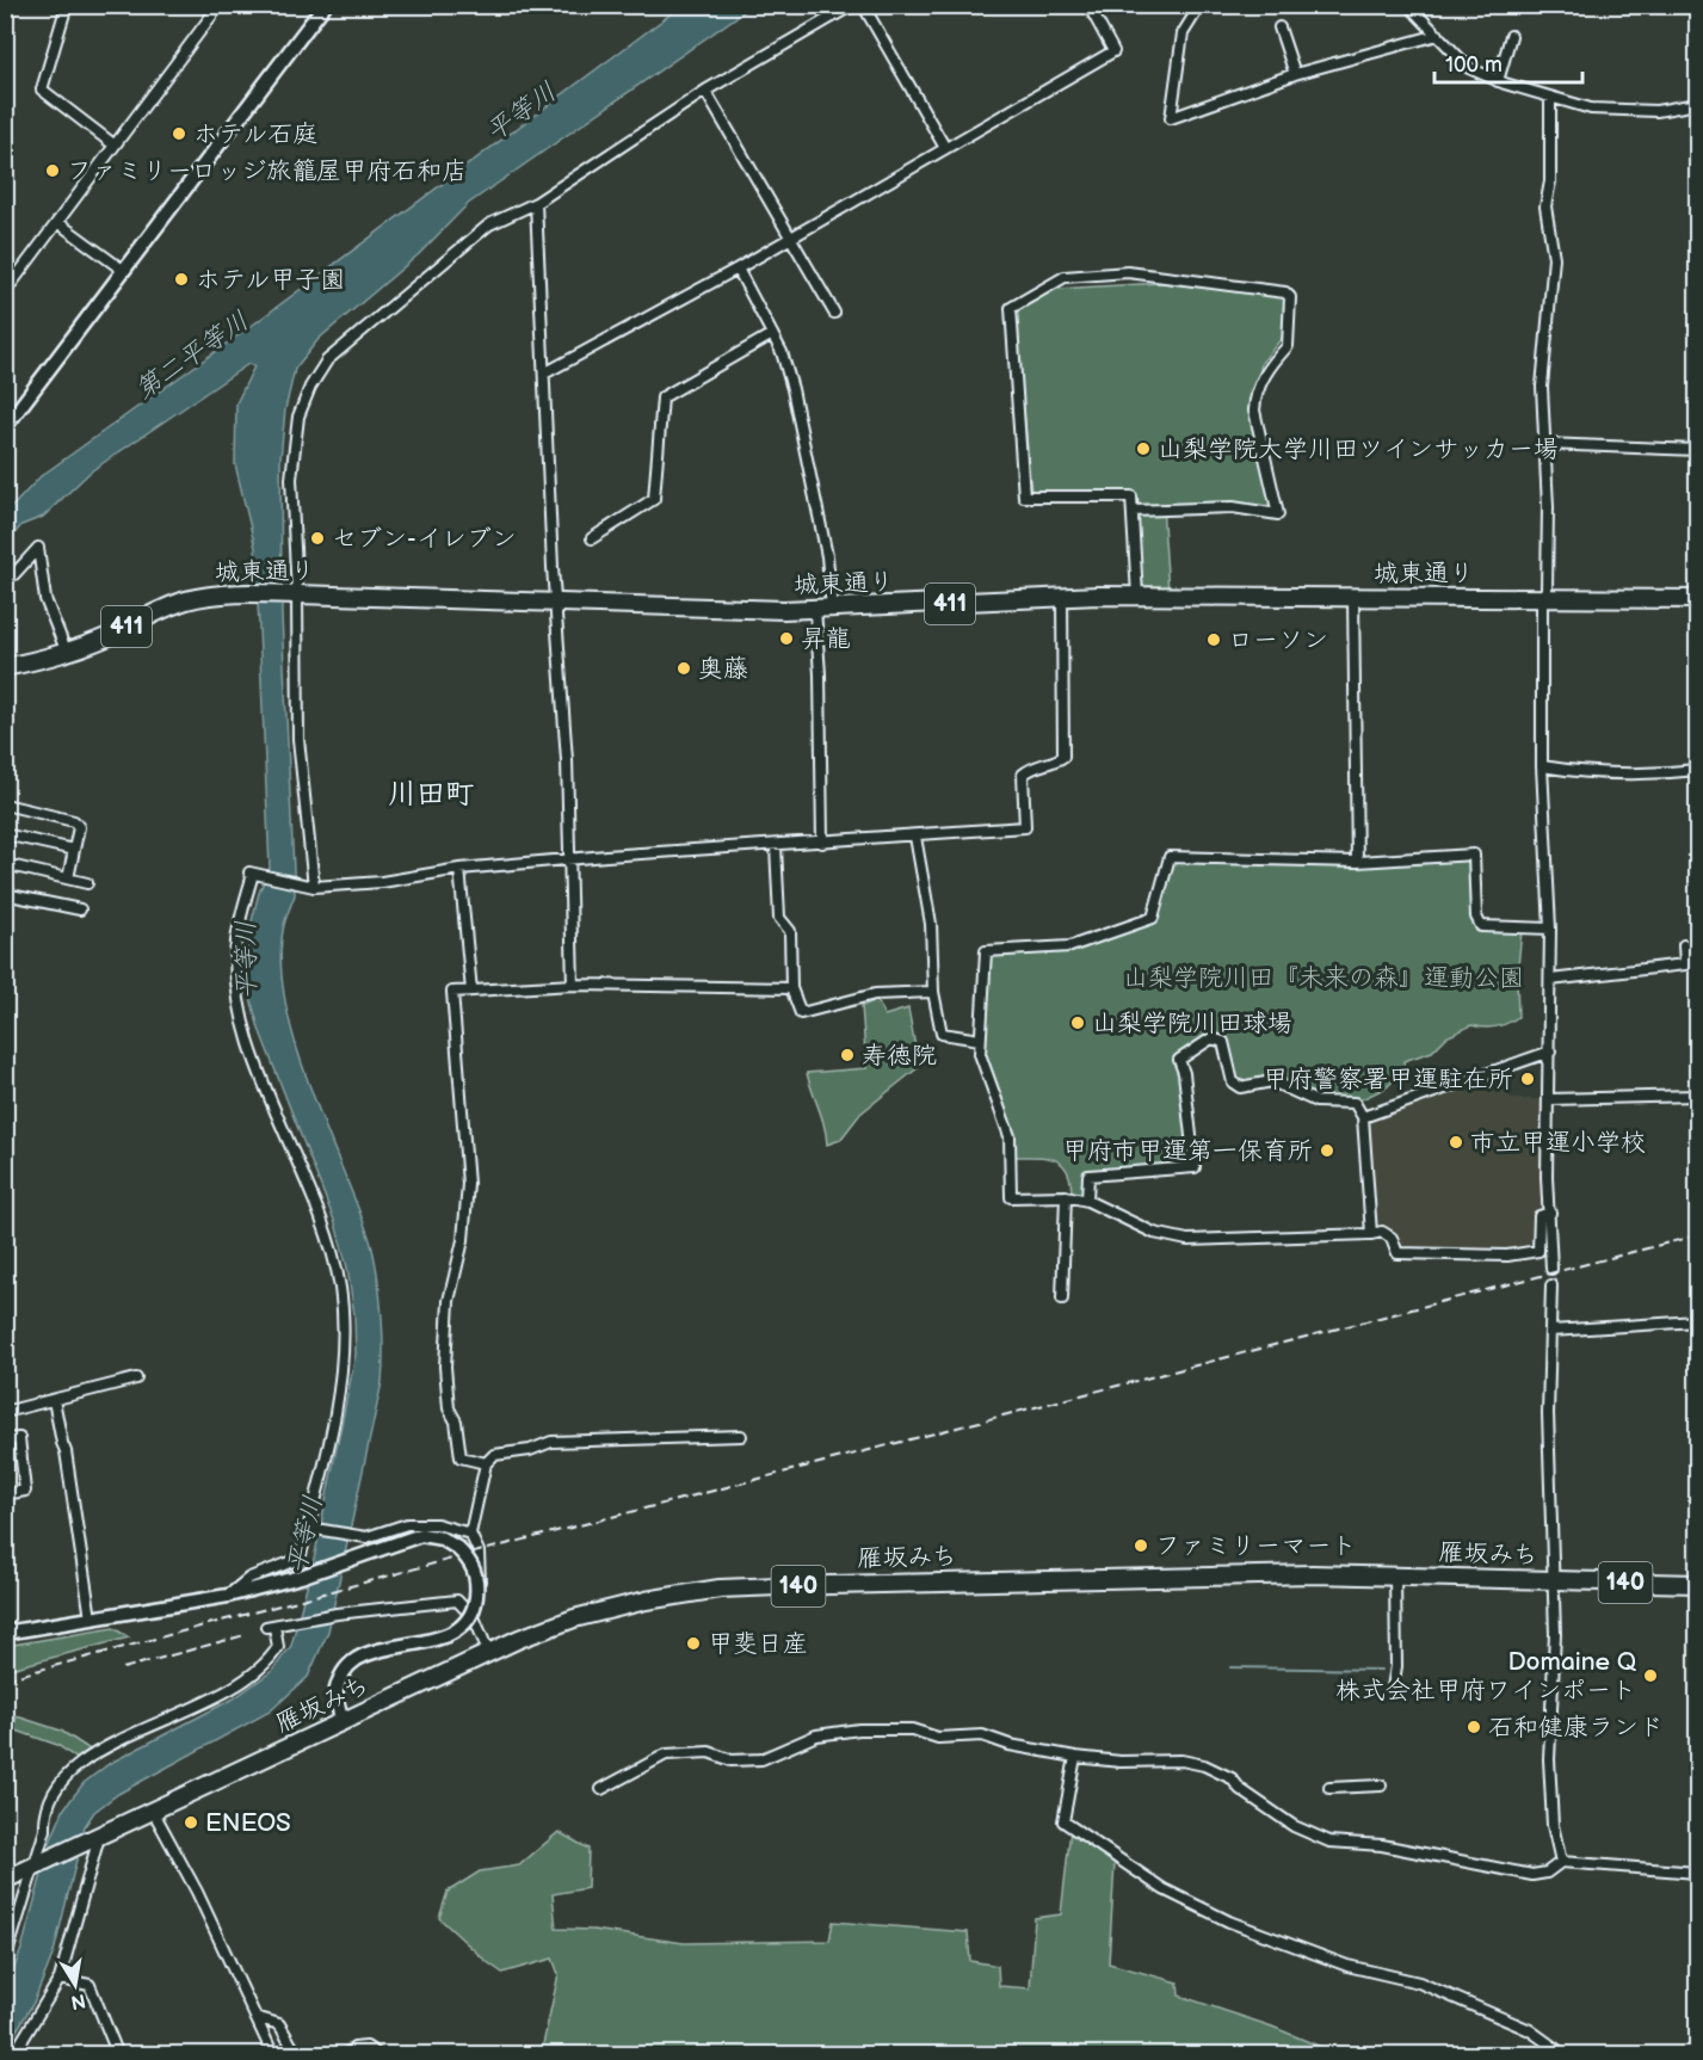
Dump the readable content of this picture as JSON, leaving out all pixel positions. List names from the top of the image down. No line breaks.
{"streets":{"highway":["城東通り","411","雁坂みち","140"]},"districts":["川田町"],"water":["平等川","第二平等川"],"parks":["山梨学院川田『未来の森』運動公園"],"places":["ホテル石庭","ファミリーロッジ旅籠屋甲府石和店","ホテル甲子園","山梨学院大学川田ツインサッカー場","セブン-イレブン","昇龍","ローソン","奥藤","山梨学院川田球場","寿徳院","甲府警察署甲運駐在所","市立甲運小学校","甲府市甲運第一保育所","ファミリーマート","甲斐日産","Domaine Q 株式会社甲府ワインポート","石和健康ランド","ENEOS"],"scale_bar":"100 m","north":"bottom"}
